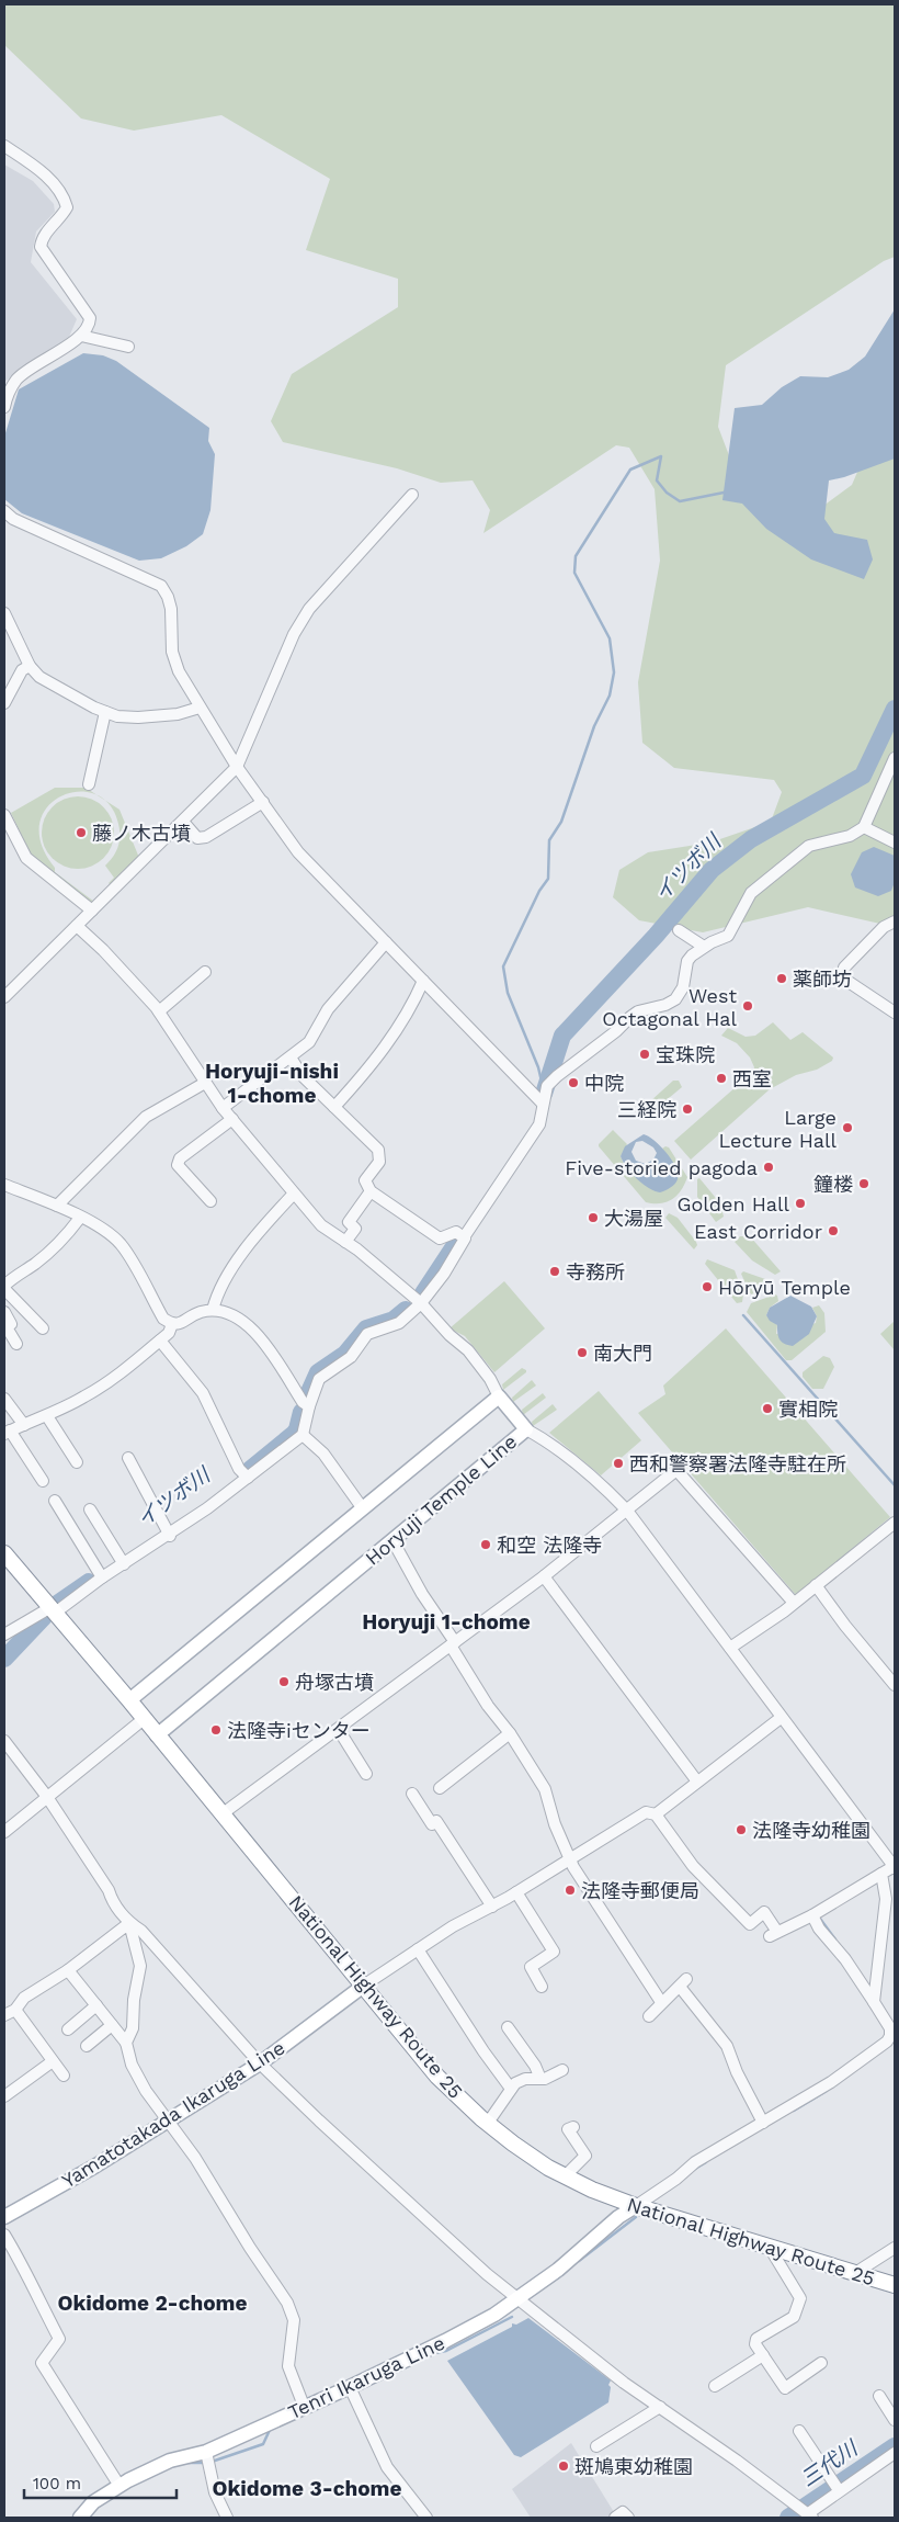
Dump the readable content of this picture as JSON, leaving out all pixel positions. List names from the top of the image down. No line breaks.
{"streets":{"highway":["National Highway Route 25"],"main road":["Horyuji Temple Line","Yamatotakada Ikaruga Line","Tenri Ikaruga Line"]},"crossings":[["Horyuji Temple Line","National Highway Route 25"],["National Highway Route 25","Yamatotakada Ikaruga Line"],["National Highway Route 25","Tenri Ikaruga Line"]],"districts":["Horyuji-nishi 1-chome","Horyuji 1-chome","Okidome 2-chome","Okidome 3-chome"],"water":["イツボ川","三代川"],"places":["藤ノ木古墳","薬師坊","West Octagonal Hal","宝珠院","西室","中院","三経院","Large Lecture Hall","Five-storied pagoda","鐘楼","Golden Hall","大湯屋","East Corridor","寺務所","Hōryū Temple","南大門","實相院","西和警察署法隆寺駐在所","和空 法隆寺","舟塚古墳","法隆寺iセンター","法隆寺幼稚園","法隆寺郵便局","斑鳩東幼稚園"],"scale_bar":"100 m"}
